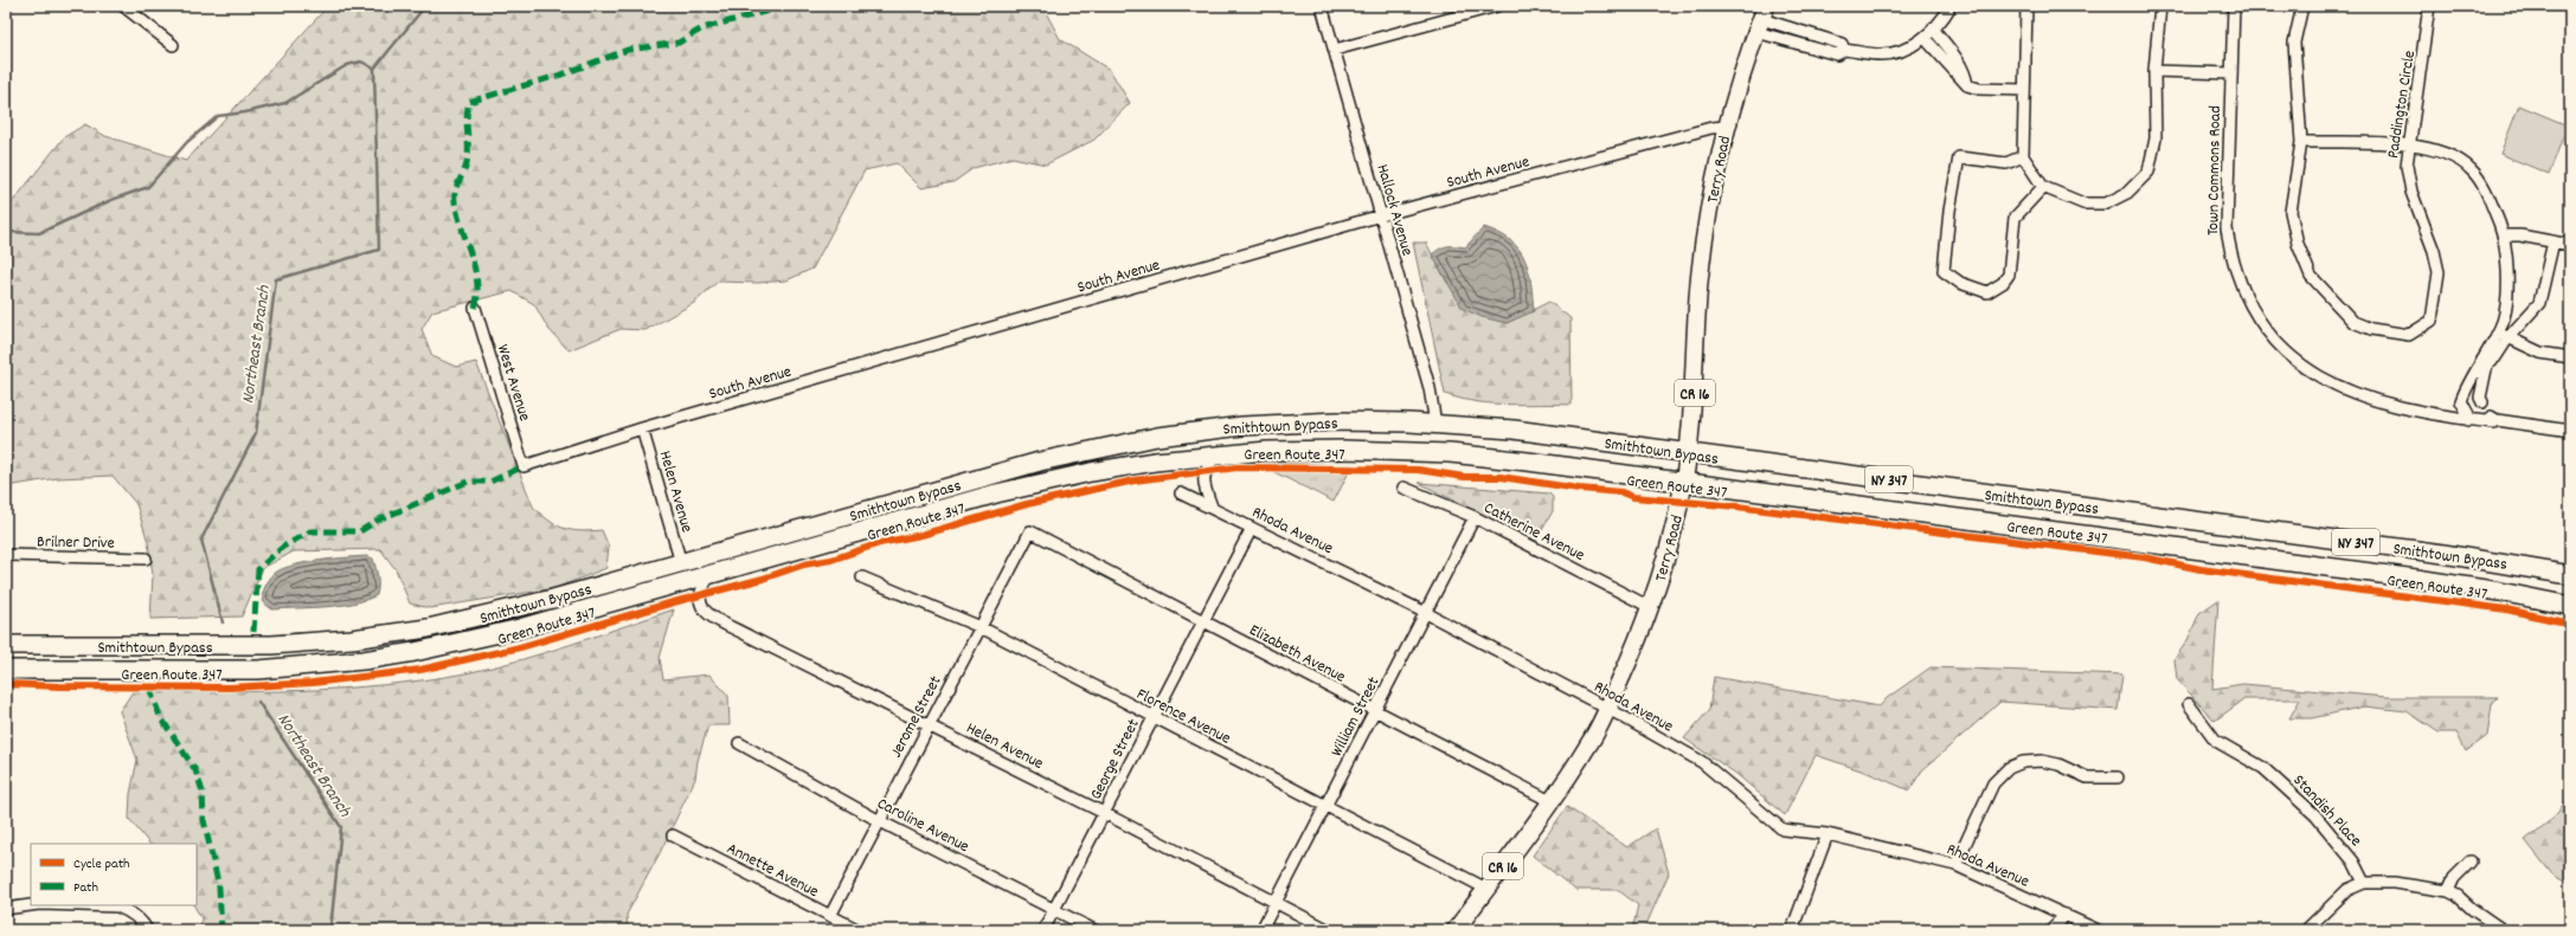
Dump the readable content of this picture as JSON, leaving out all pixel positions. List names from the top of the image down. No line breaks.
{"streets":{"highway":["Smithtown Bypass","NY 347"],"main road":["Terry Road","CR 16"],"street":["Paddington Circle","South Avenue","Town Commons Road","Hallock Avenue","West Avenue","Helen Avenue","Rhoda Avenue","Catherine Avenue","Brilner Drive","Elizabeth Avenue","Florence Avenue","Jerome Street","William Street","George Street","Standish Place","Caroline Avenue","Annette Avenue"],"cycle path":["Green Route 347"]},"crossings":[["Terry Road","South Avenue"],["Terry Road","Smithtown Bypass"],["Terry Road","Rhoda Avenue"],["Terry Road","Catherine Avenue"],["Terry Road","Elizabeth Avenue"],["Terry Road","Florence Avenue"],["South Avenue","Hallock Avenue"],["South Avenue","West Avenue"],["South Avenue","Helen Avenue"],["Hallock Avenue","Smithtown Bypass"],["Smithtown Bypass","Helen Avenue"],["Helen Avenue","Jerome Street"],["Helen Avenue","William Street"],["Helen Avenue","George Street"],["Rhoda Avenue","William Street"],["Rhoda Avenue","George Street"],["Catherine Avenue","William Street"],["Elizabeth Avenue","Jerome Street"],["Elizabeth Avenue","William Street"],["Elizabeth Avenue","George Street"],["Florence Avenue","Jerome Street"],["Florence Avenue","William Street"],["Florence Avenue","George Street"],["Jerome Street","Caroline Avenue"],["Jerome Street","Annette Avenue"],["George Street","Caroline Avenue"]],"water":["Northeast Branch"],"legend":["Cycle path","Path"]}
